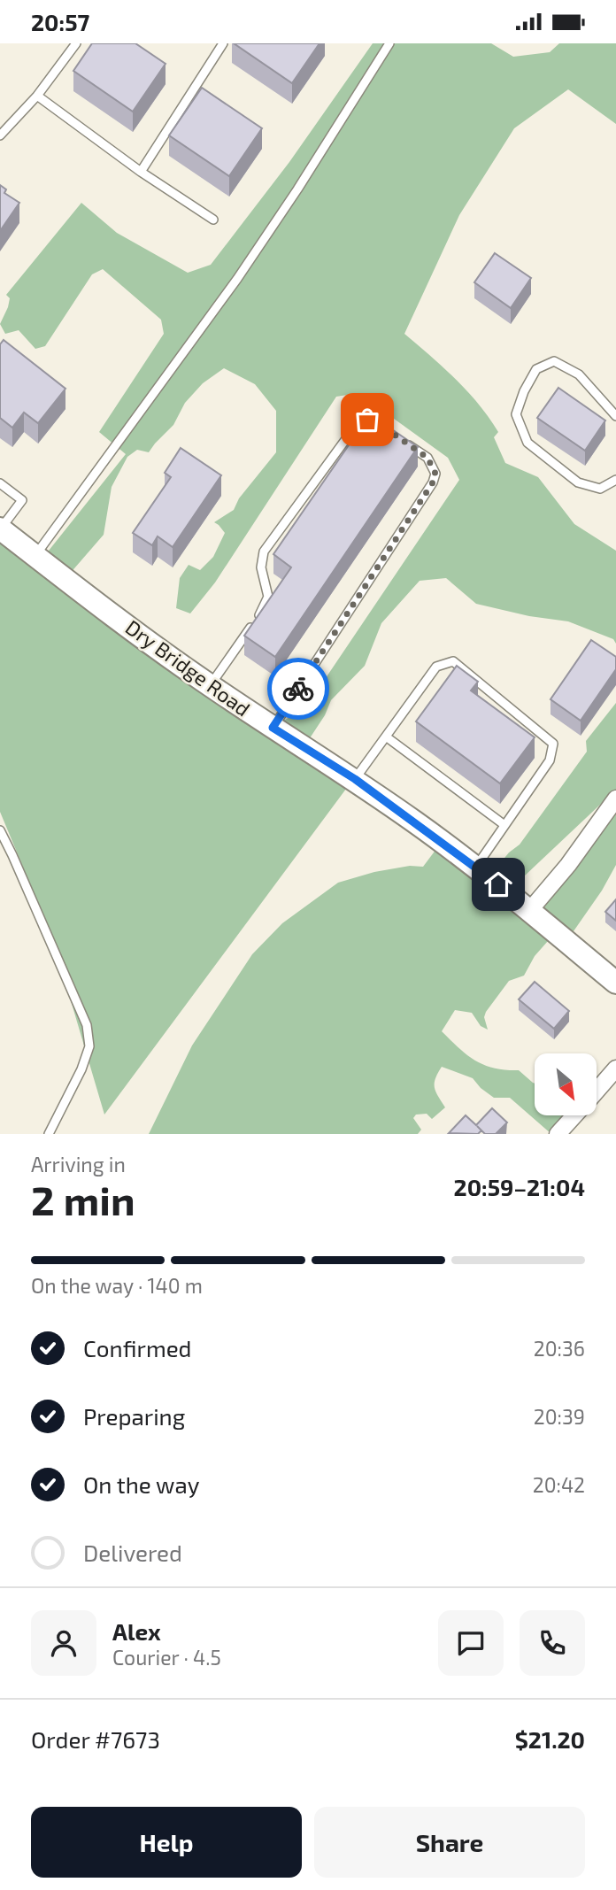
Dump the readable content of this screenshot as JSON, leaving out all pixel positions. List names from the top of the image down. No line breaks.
{"streets":{"street":["Dry Bridge Road"]},"north":"bottom right","page":{"status":"20:57","heading":["2 min","Arriving in","20:59–21:04"],"panel":["Alex","Courier · 4.5","Order #7673","$21.20"],"bar":"On the way · 140 m","list":[["Confirmed","20:36"],["Preparing","20:39"],["On the way","20:42"],"Delivered"],"buttons":["Help","Share"]}}
